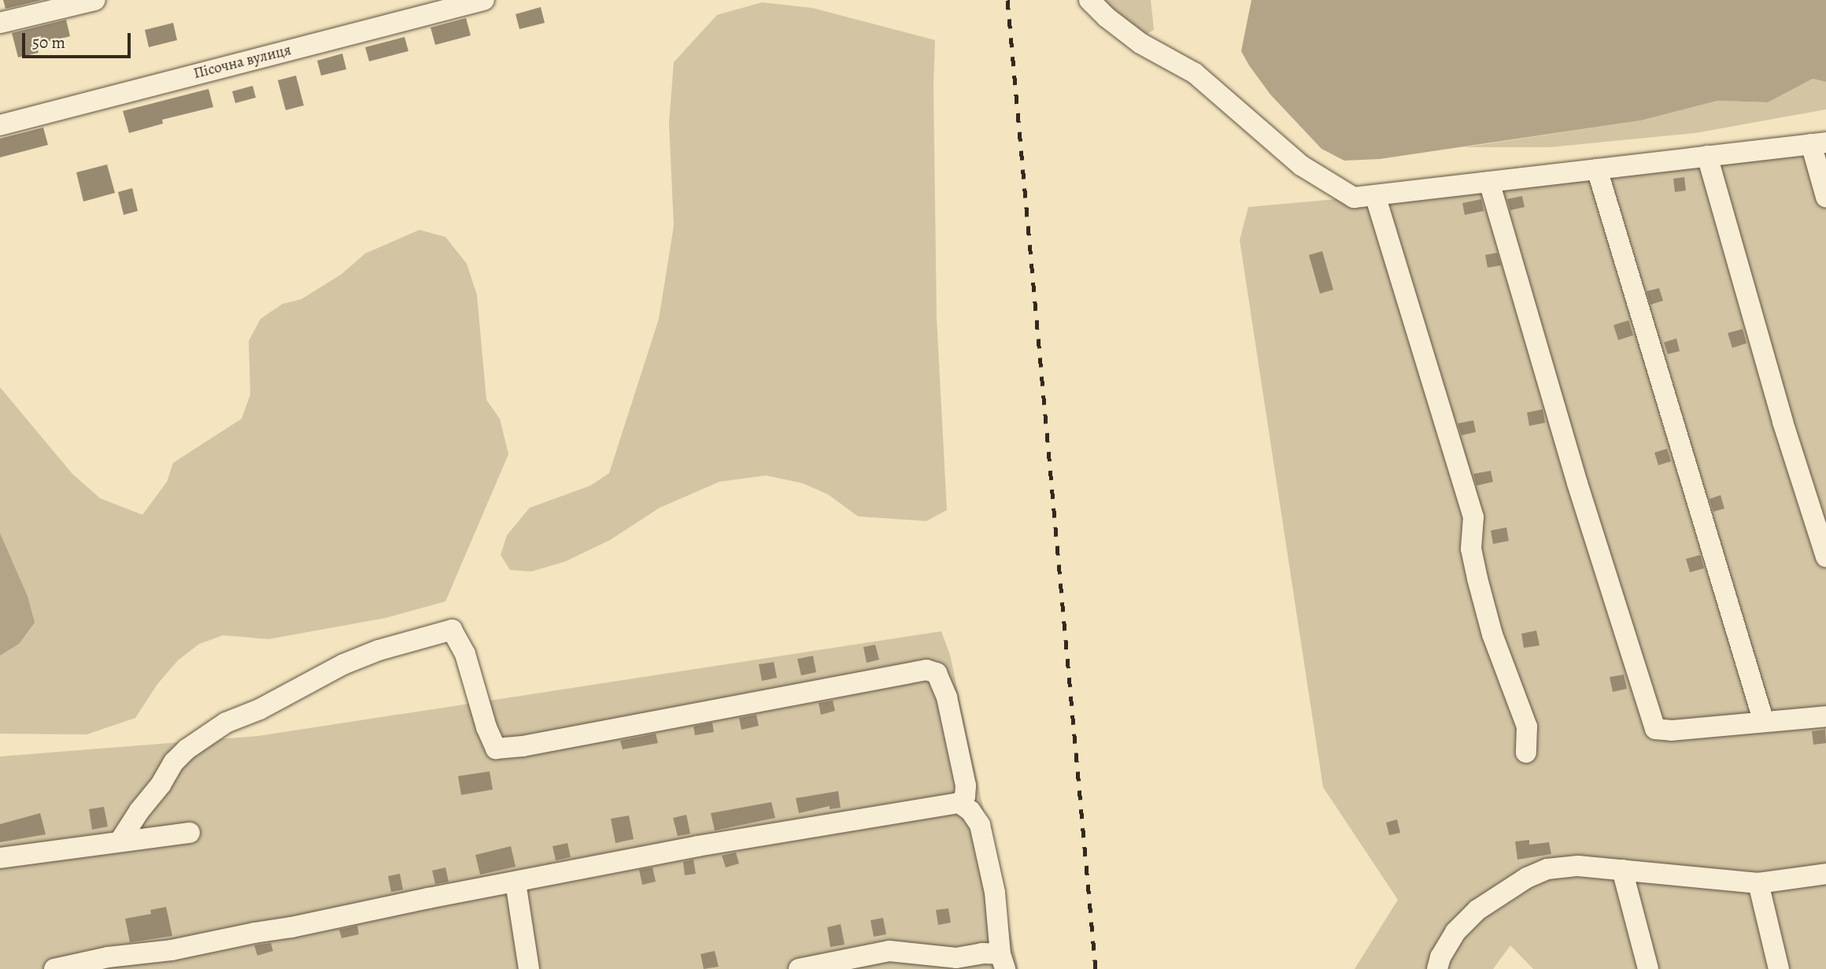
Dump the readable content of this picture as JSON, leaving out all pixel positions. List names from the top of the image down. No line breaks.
{"streets":{"street":["Пісочна вулиця"]},"scale_bar":"50 m"}
